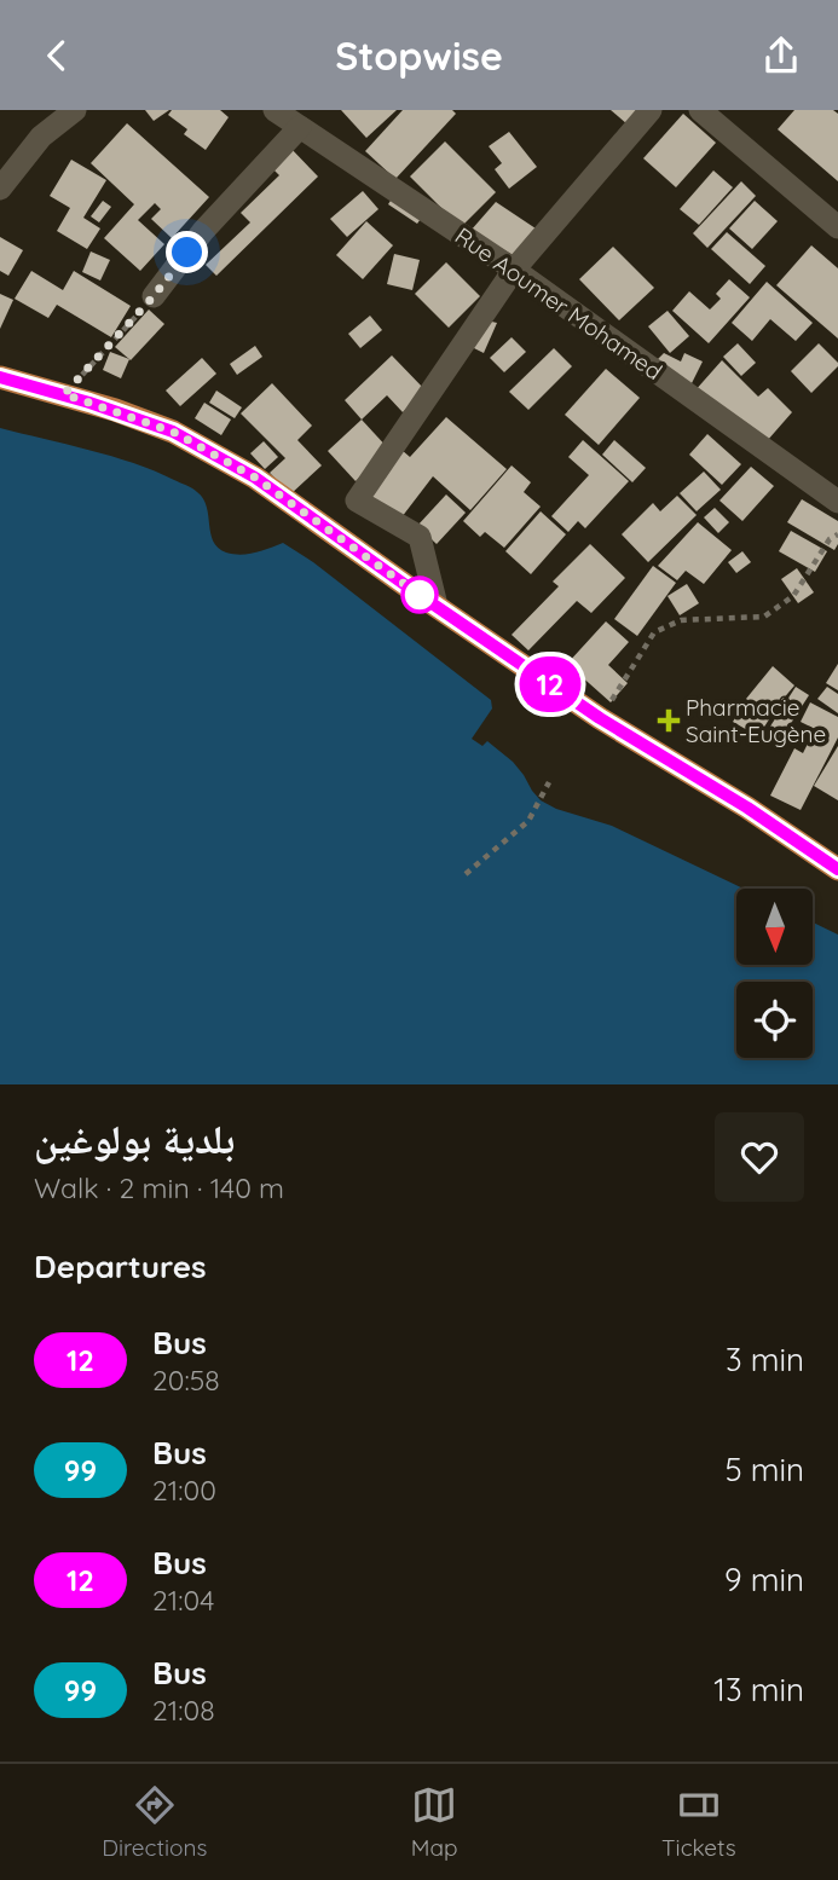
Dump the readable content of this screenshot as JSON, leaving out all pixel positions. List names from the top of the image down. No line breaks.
{"streets":{"street":["Rue Aoumer Mohamed"]},"places":{"health":["Pharmacie Saint-Eugène"]},"lines":["bus line 12"],"north":"bottom","page":{"header":"Stopwise","on_map":"12","heading":[["بلدية بولوغين","Walk · 2 min · 140 m"],"Departures"],"list":[{"mark":"12","name":"Bus","note":"20:58","value":"3 min"},{"mark":"99","name":"Bus","note":"21:00","value":"5 min"},{"mark":"12","name":"Bus","note":"21:04","value":"9 min"},{"mark":"99","name":"Bus","note":"21:08","value":"13 min"}],"tabs":["Directions","Map","Tickets"]}}
